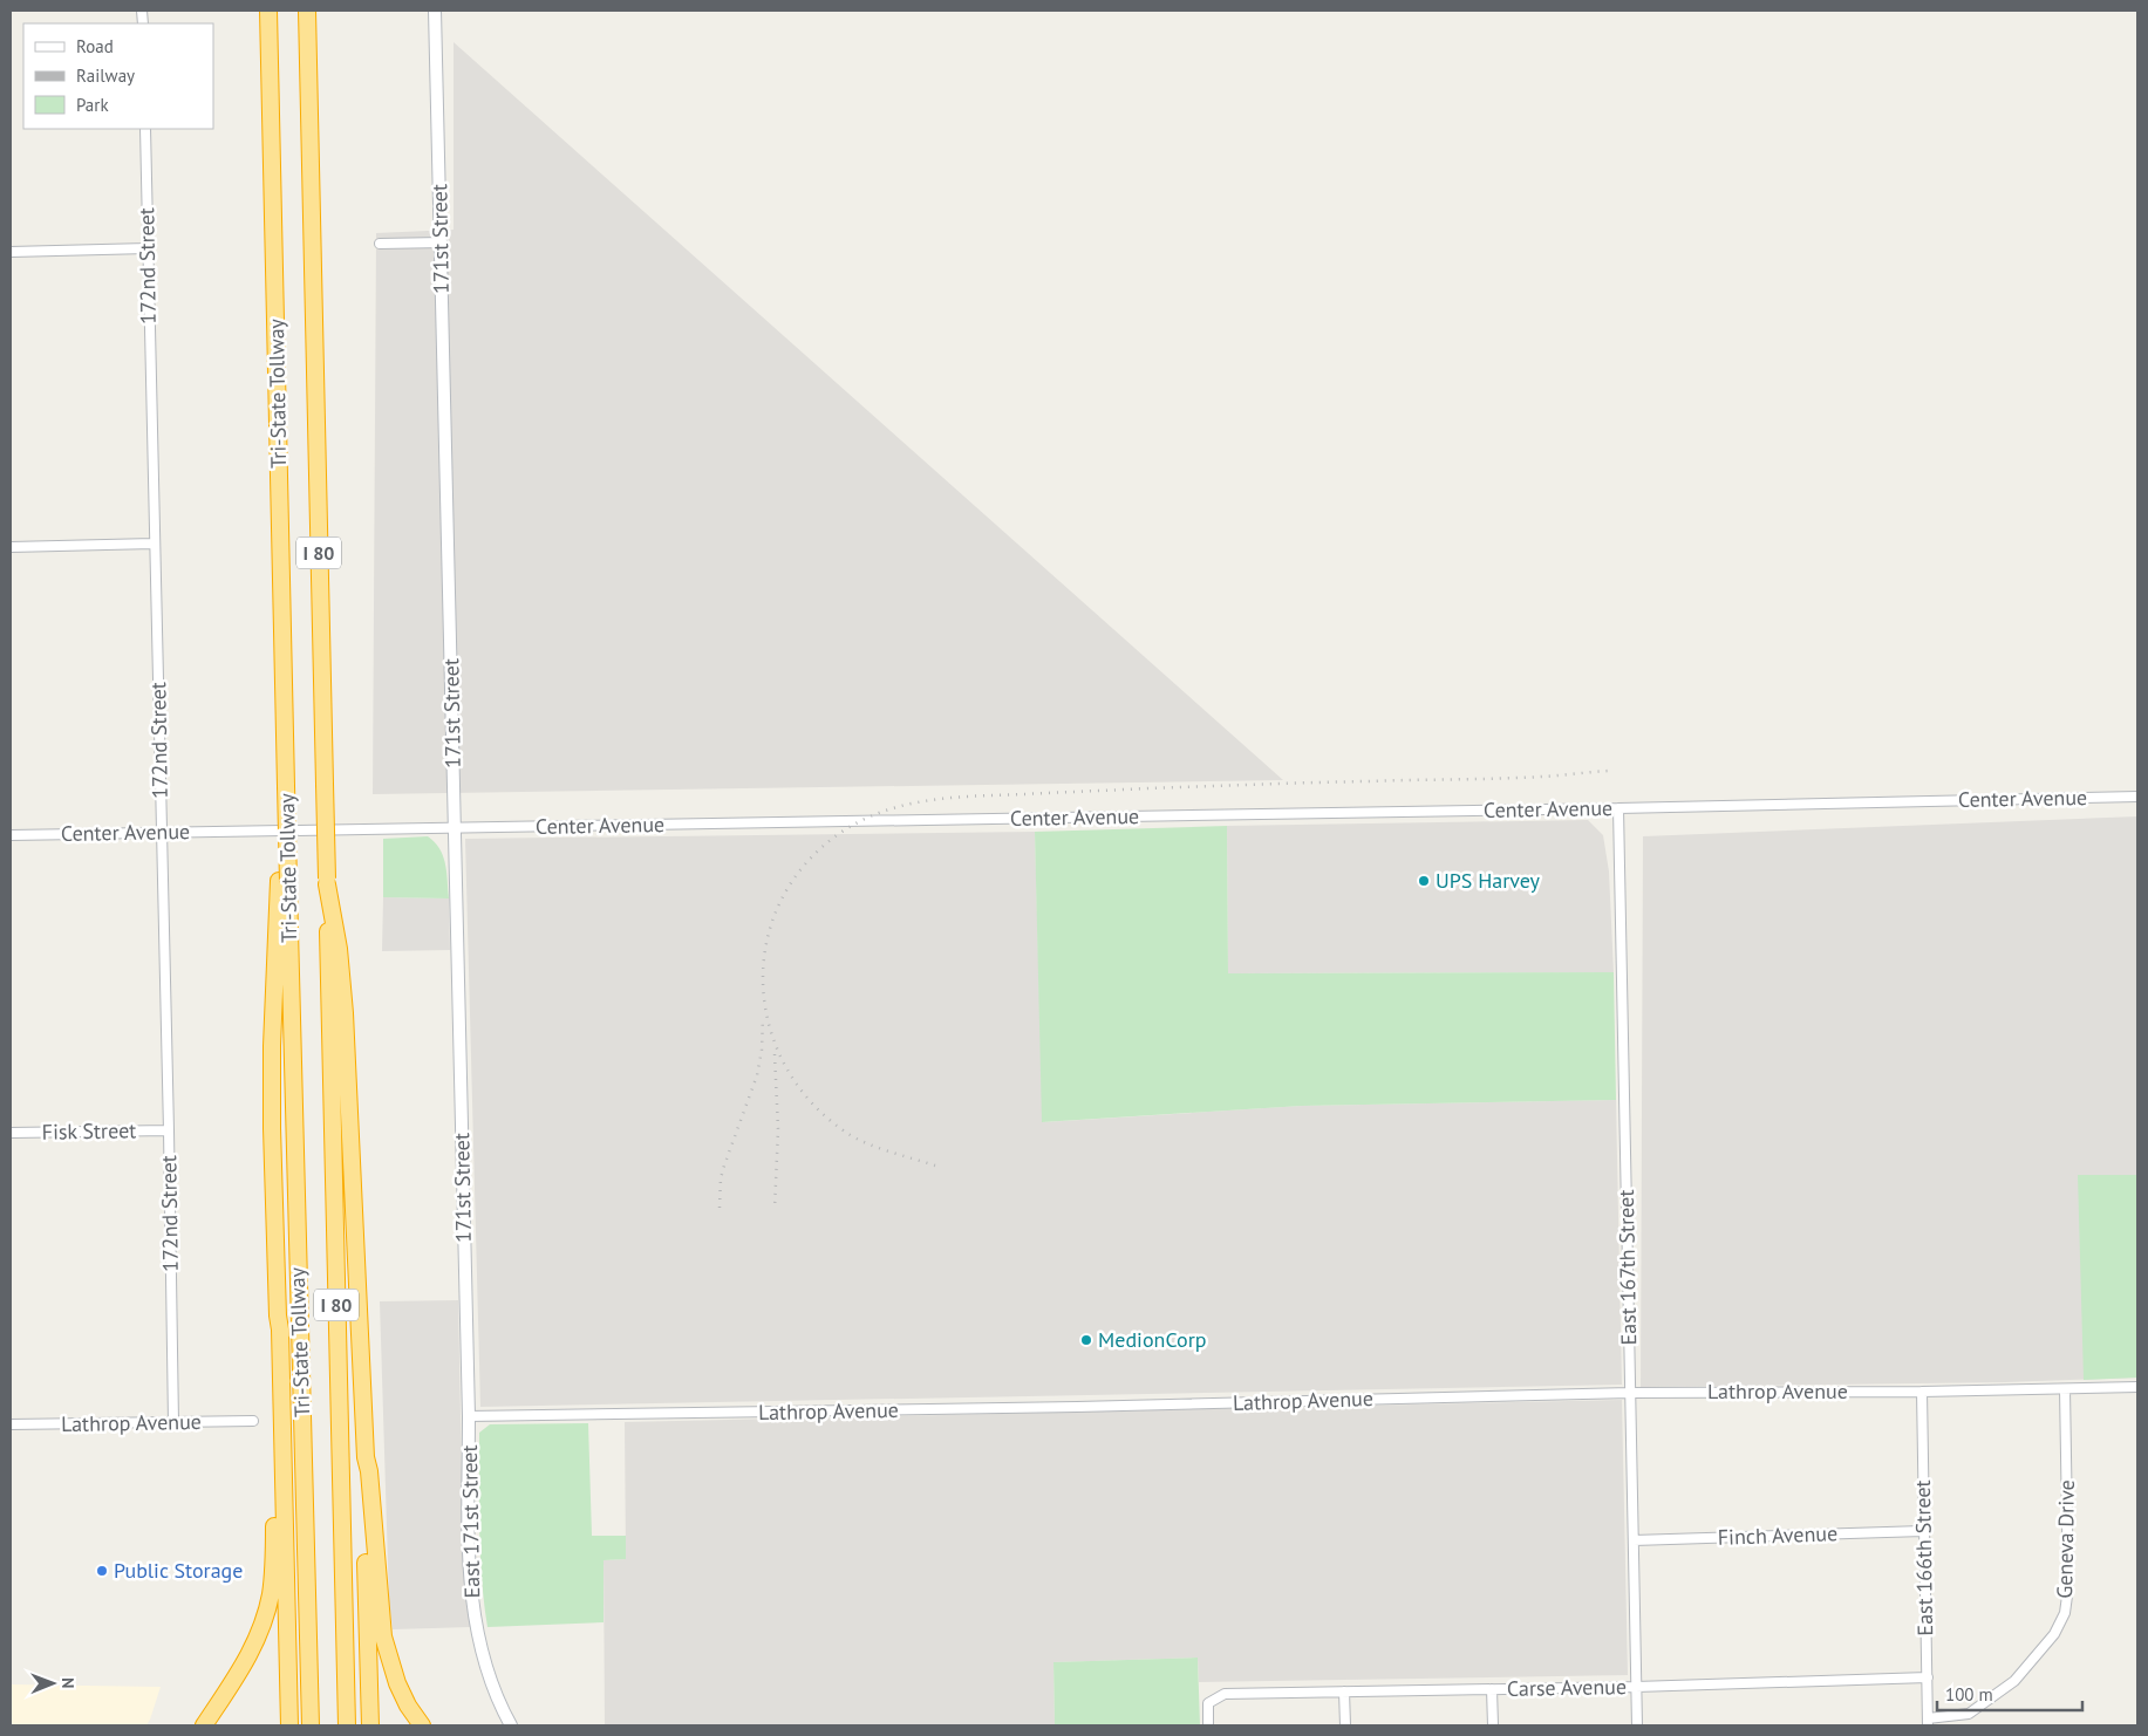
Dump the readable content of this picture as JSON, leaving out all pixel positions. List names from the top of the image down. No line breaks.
{"streets":{"highway":["Tri-State Tollway","I 80"],"street":["171st Street","172nd Street","Center Avenue","Fisk Street","East 167th Street","Lathrop Avenue","East 171st Street","Finch Avenue","Geneva Drive","East 166th Street","Carse Avenue"]},"crossings":[["171st Street","Center Avenue"],["171st Street","Lathrop Avenue"],["171st Street","East 171st Street"],["172nd Street","Center Avenue"],["172nd Street","Fisk Street"],["172nd Street","Lathrop Avenue"],["Center Avenue","East 167th Street"],["East 167th Street","Lathrop Avenue"],["East 167th Street","Finch Avenue"],["East 167th Street","Carse Avenue"],["Lathrop Avenue","East 171st Street"],["Lathrop Avenue","Geneva Drive"],["Lathrop Avenue","East 166th Street"],["Finch Avenue","East 166th Street"],["Geneva Drive","East 166th Street"],["East 166th Street","Carse Avenue"]],"places":["UPS Harvey","MedionCorp","Public Storage"],"legend":["Road","Railway","Park"],"scale_bar":"100 m","north":"right"}
